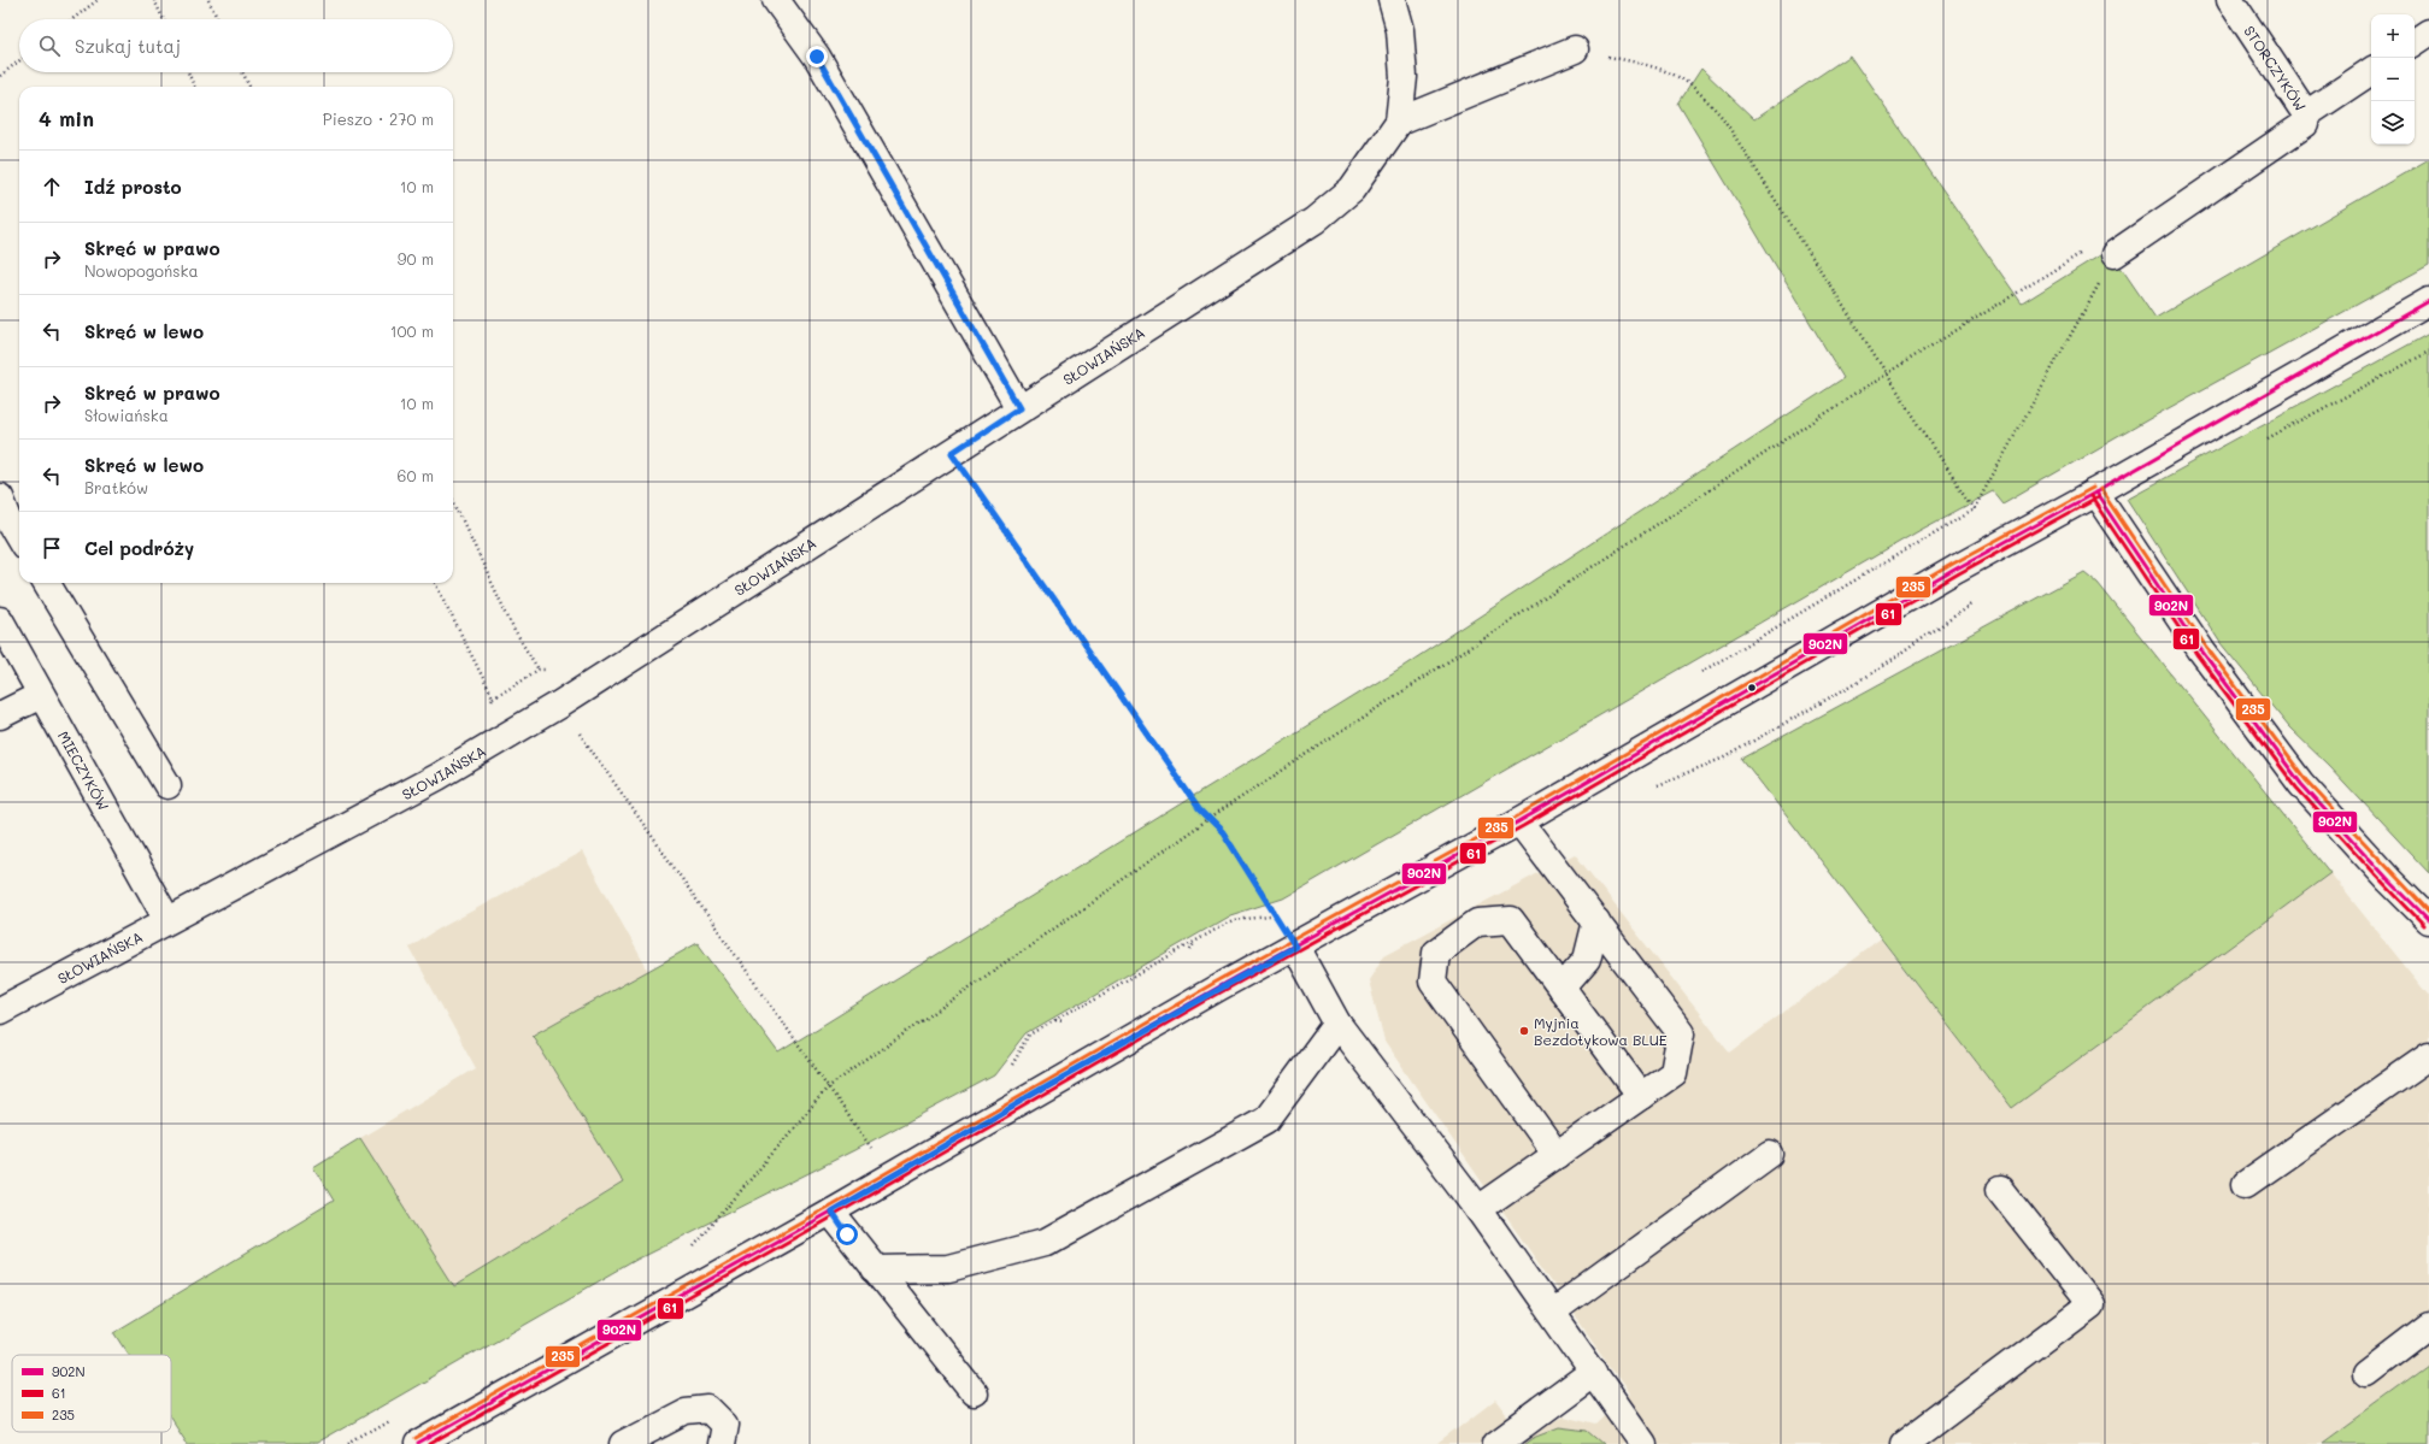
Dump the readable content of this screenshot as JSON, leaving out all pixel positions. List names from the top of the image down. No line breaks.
{"streets":{"street":["STORCZYKÓW","SŁOWIAŃSKA","MIECZYKÓW"]},"crossings":[["SŁOWIAŃSKA","MIECZYKÓW"]],"places":["Myjnia Bezdotykowa BLUE"],"lines":["transit line 902N","transit line 235","transit line 61"],"legend":["902N","61","235"],"page":{"map_buttons":["+","−"],"search":"Szukaj tutaj","heading":["4 min","Pieszo · 270 m"],"list":[["Idź prosto","10 m"],["Skręć w prawo","Nowopogońska","90 m"],["Skręć w lewo","100 m"],["Skręć w prawo","Słowiańska","10 m"],["Skręć w lewo","Bratków","60 m"],"Cel podróży"]}}
